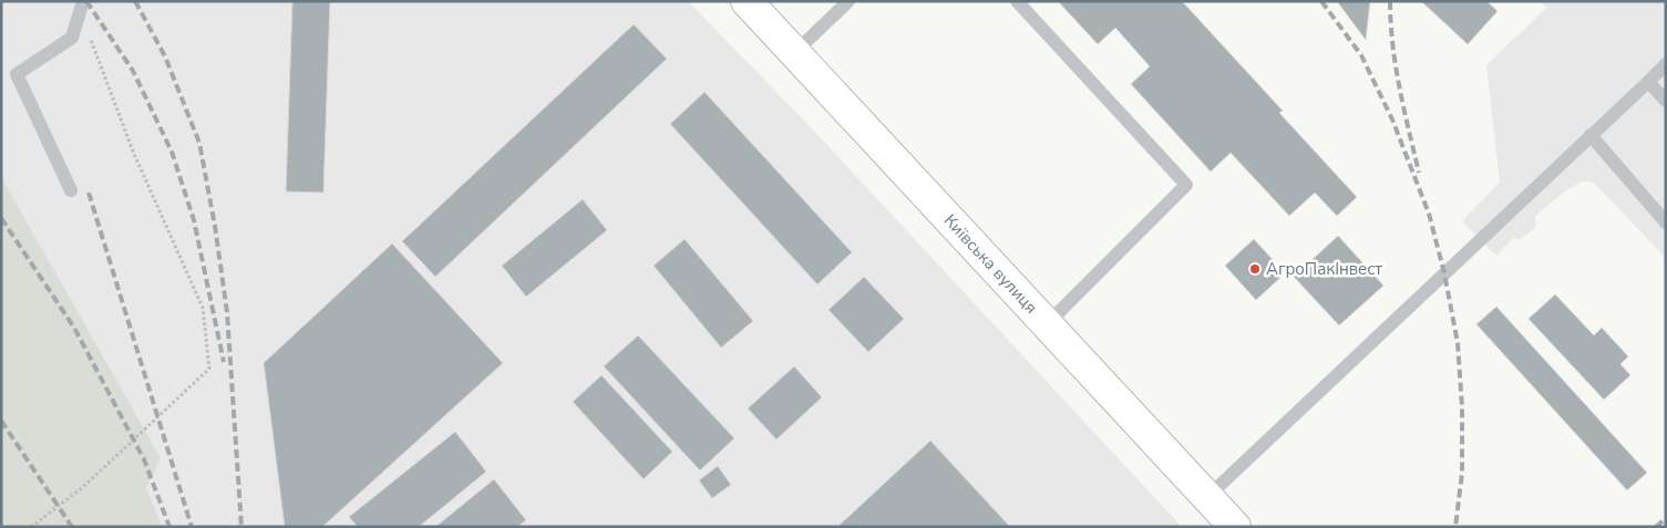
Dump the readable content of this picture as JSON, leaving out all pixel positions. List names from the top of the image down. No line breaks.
{"streets":{"main road":["Київська вулиця"]},"places":["АгроПакІнвест"]}
